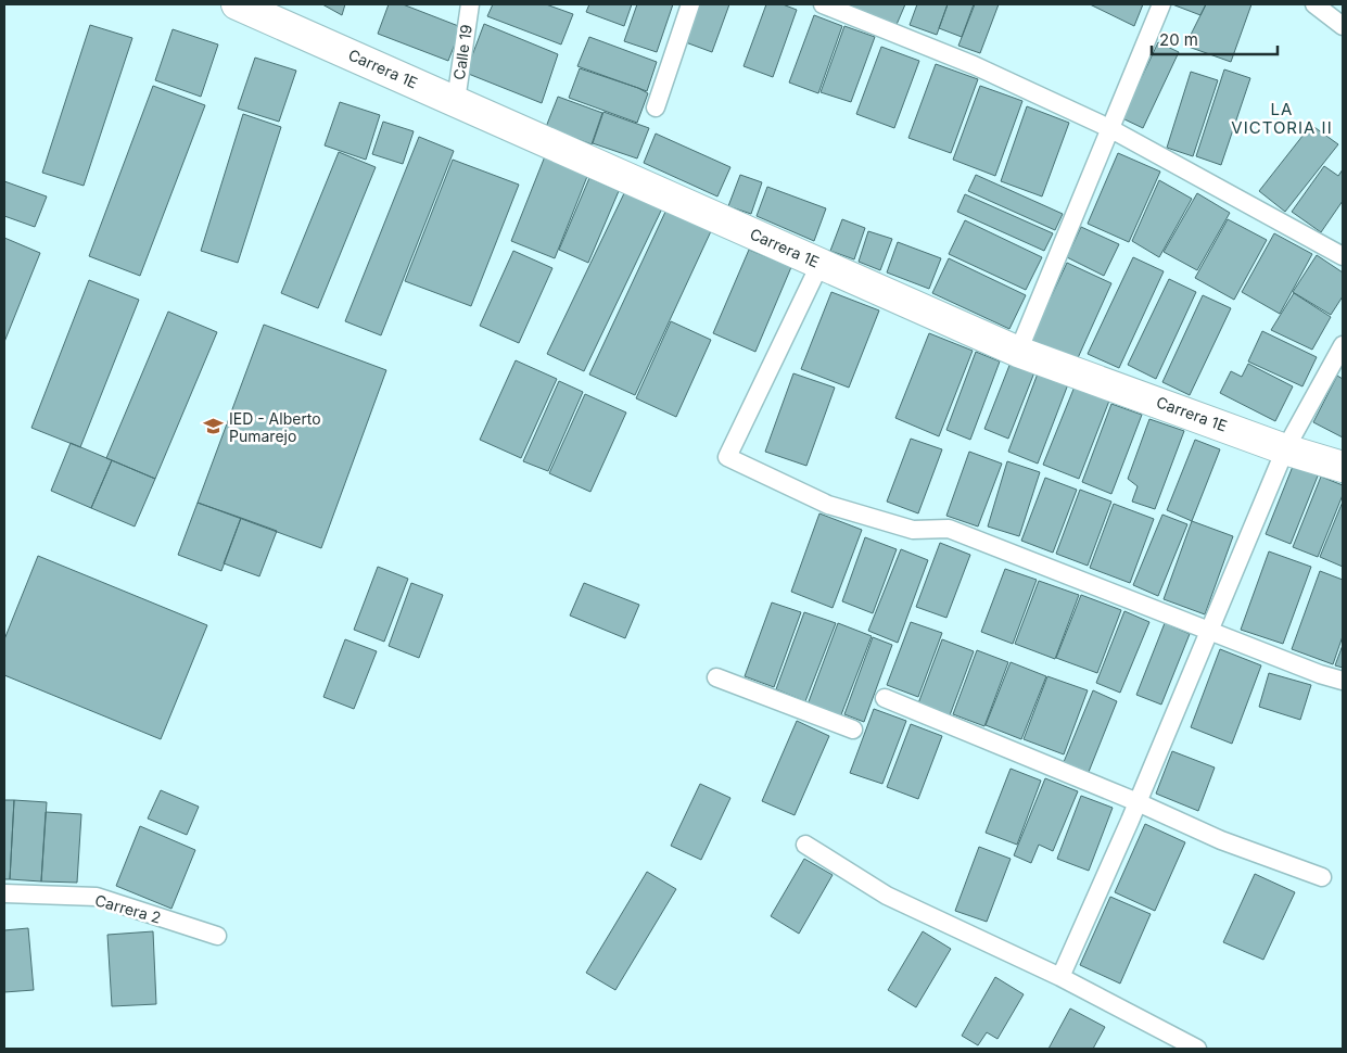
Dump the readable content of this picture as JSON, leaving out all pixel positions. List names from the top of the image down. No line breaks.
{"streets":{"street":["Carrera 1E"],"lane":["Calle 19","Carrera 2"]},"crossings":[["Calle 19","Carrera 1E"]],"districts":["LA VICTORIA II"],"places":{"school or university":["IED - Alberto Pumarejo"]},"scale_bar":"20 m"}
